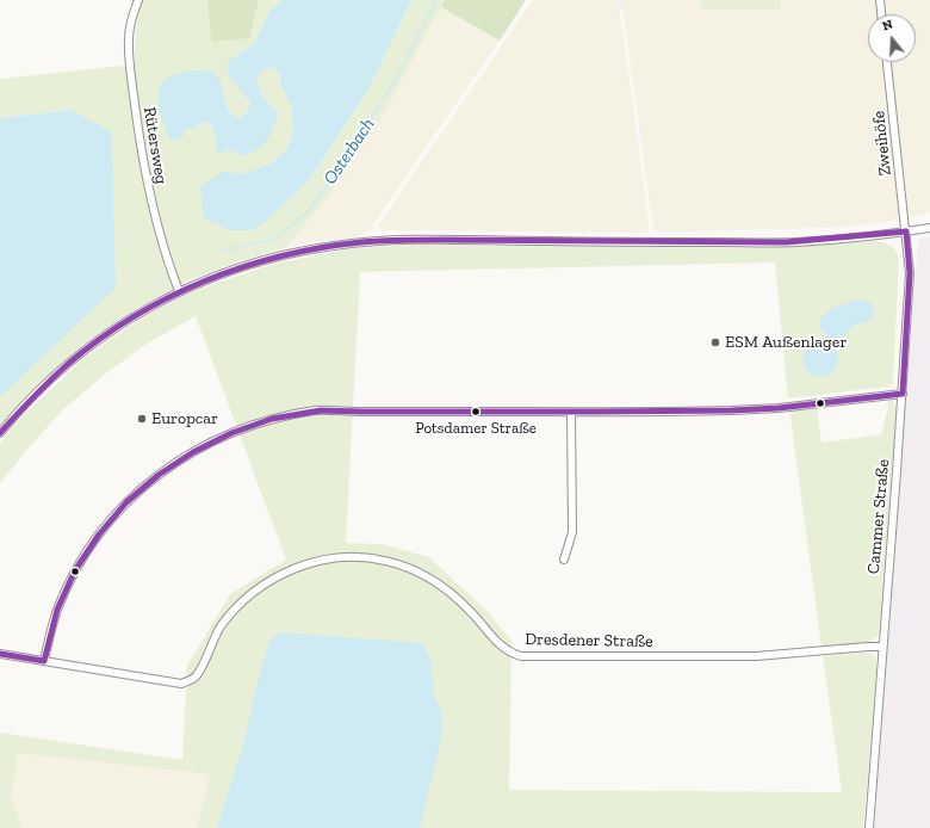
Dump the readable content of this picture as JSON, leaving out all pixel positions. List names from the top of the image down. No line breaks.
{"streets":{"street":["Zweihöfe","Rütersweg","Cammer Straße","Dresdener Straße"]},"crossings":[["Zweihöfe","Cammer Straße"],["Cammer Straße","Dresdener Straße"]],"water":["Osterbach"],"places":["ESM Außenlager","Potsdamer Straße","Europcar"],"north":"top"}
